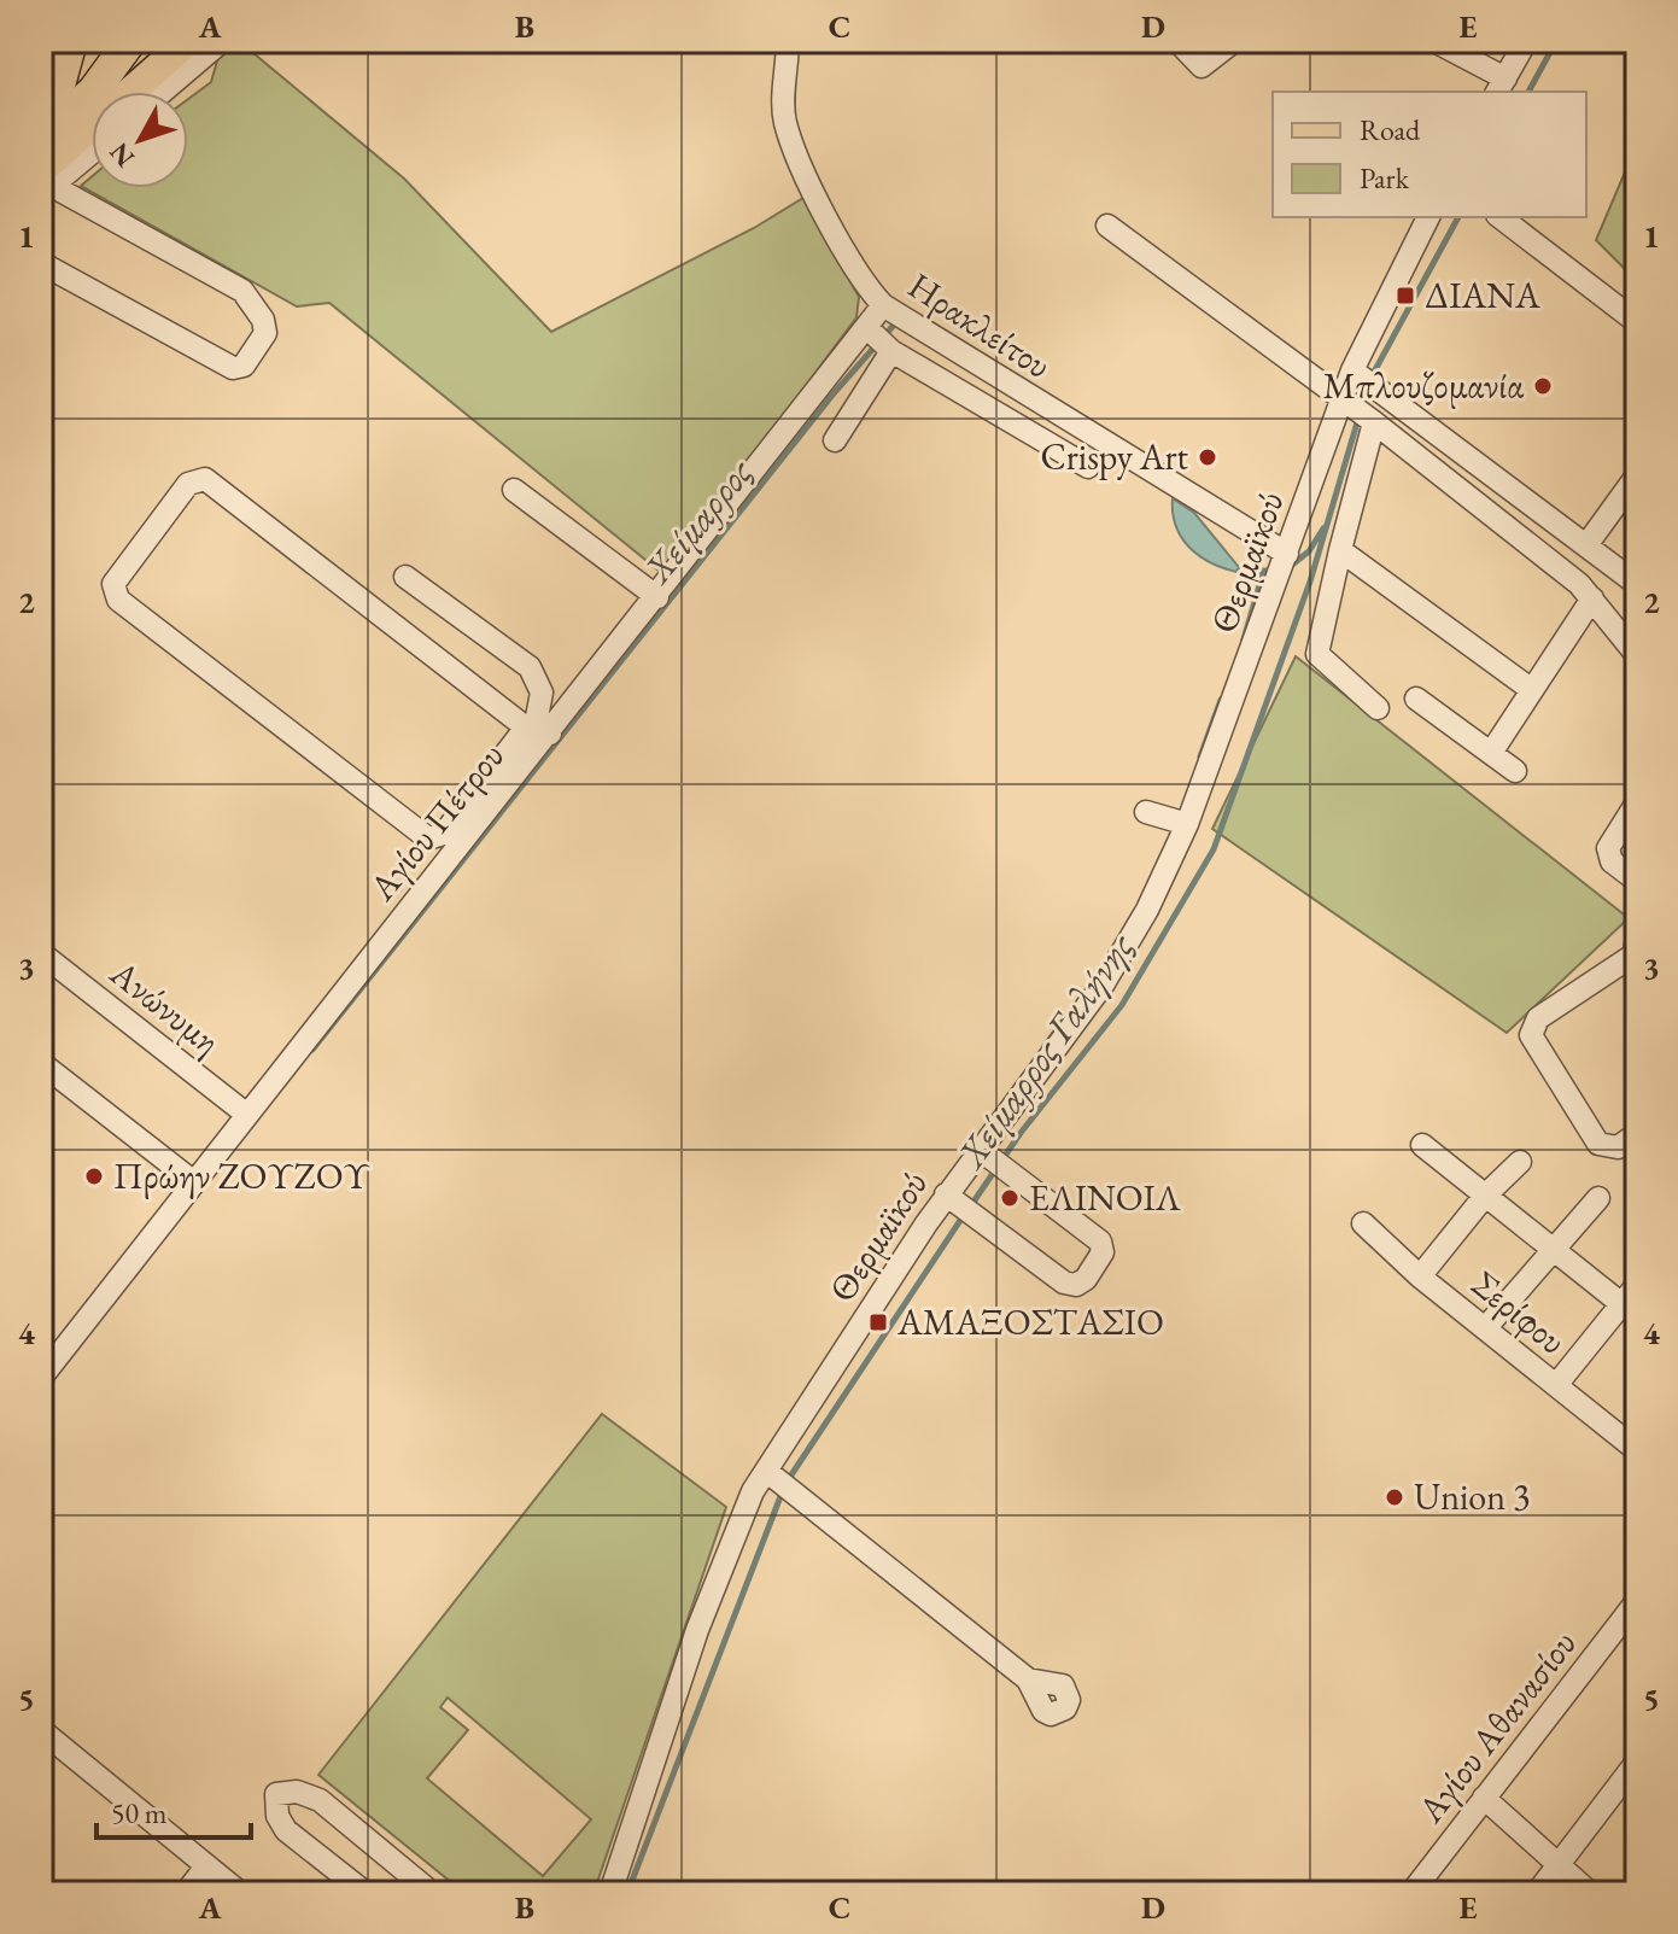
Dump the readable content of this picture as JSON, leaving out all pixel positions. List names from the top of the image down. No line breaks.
{"streets":{"street":["Ηρακλείτου","Θερμαϊκού","Αγίου Πέτρου","Ανώνυμη","Σερίφου","Αγίου Αθανασίου"]},"crossings":[["Ηρακλείτου","Θερμαϊκού"],["Ηρακλείτου","Αγίου Πέτρου"],["Αγίου Πέτρου","Ανώνυμη"]],"water":["Χείμαρρος","Χείμαρρος Γαλήνης"],"places":{"transit":["ΔΙΑΝΑ","ΑΜΑΞΟΣΤΑΣΙΟ"],"other":["Μπλουζομανία","Crispy Art","Πρώην ΖΟΥΖΟΥ","ΕΛΙΝΟΙΛ","Union 3"]},"legend":["Road","Park"],"scale_bar":"50 m","north":"bottom left","grid":{"columns":["A","B","C","D","E"],"rows":["1","2","3","4","5"]}}
